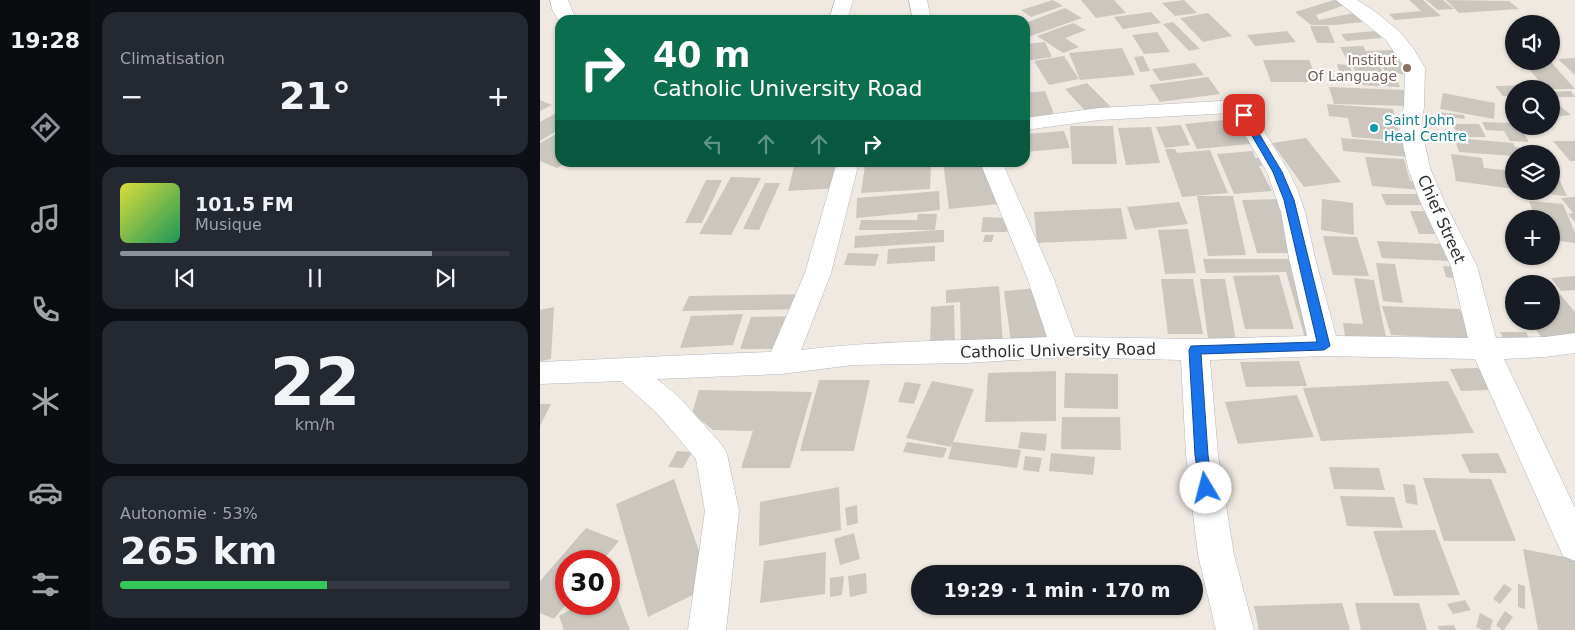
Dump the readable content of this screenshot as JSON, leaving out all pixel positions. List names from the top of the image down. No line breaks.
{"streets":{"street":["Chief Street","Catholic University Road"]},"crossings":[["Chief Street","Catholic University Road"]],"places":["Institut Of Language","Saint John Heal Centre"],"page":{"tabs":"19:28","tile":["Climatisation",["22","km/h"],["Autonomie · 53%","265 km"]],"map_buttons":["+","−"],"turn":["40 m","Catholic University Road"],"heat":["−","21°","+"],"song":["101.5 FM","Musique"],"limit":"30","trip":"19:29 · 1 min · 170 m"}}
